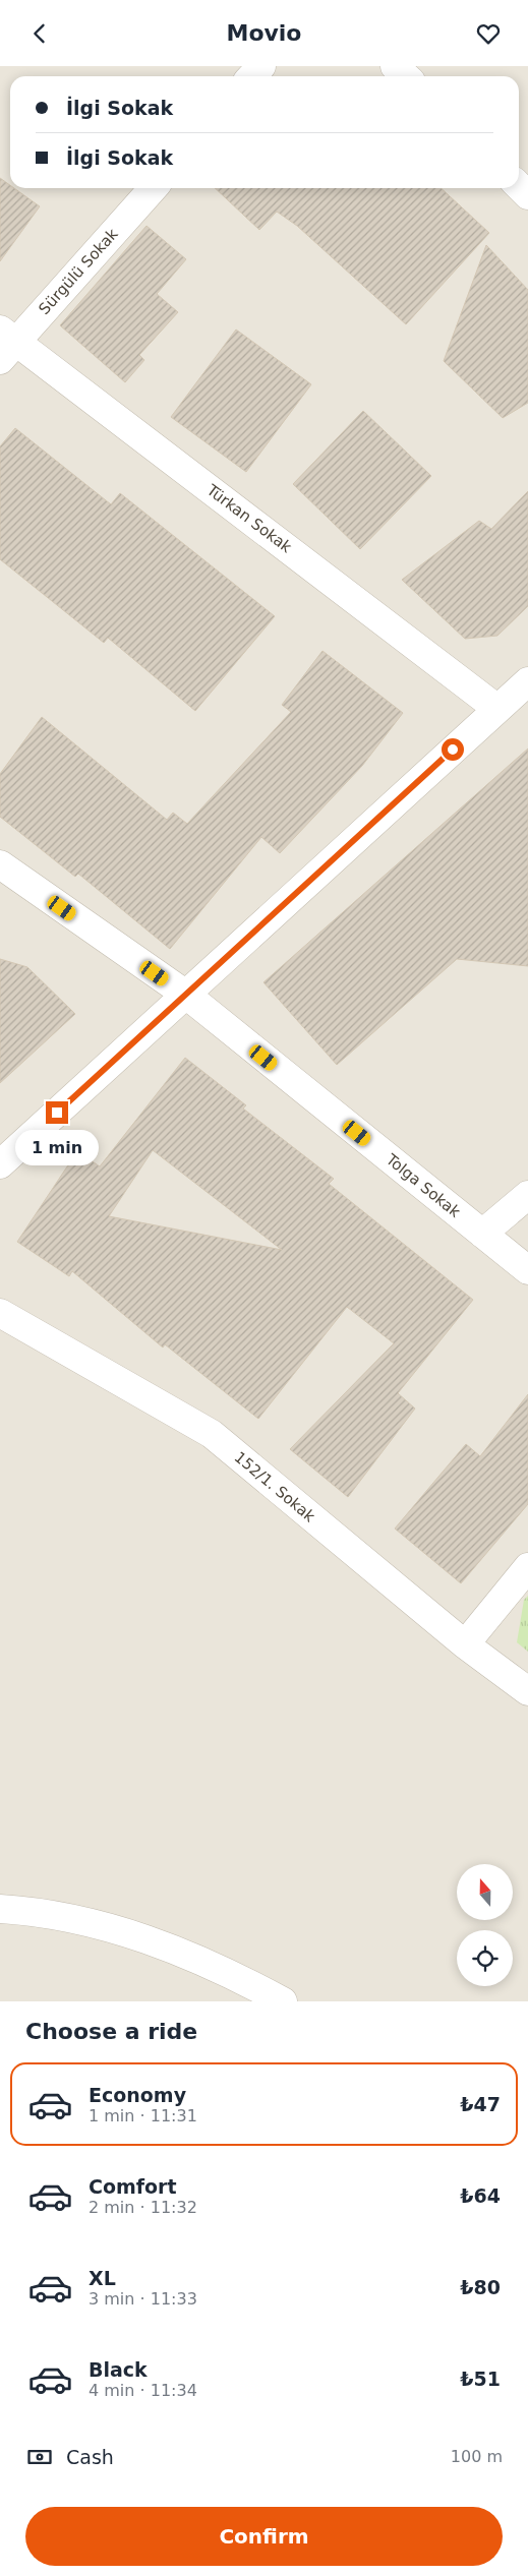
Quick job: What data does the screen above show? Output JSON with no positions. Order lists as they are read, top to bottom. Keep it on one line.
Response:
{"streets":{"street":["Sürgülü Sokak","Türkan Sokak","Tolga Sokak","152/1. Sokak"]},"crossings":[["Sürgülü Sokak","Türkan Sokak"]],"north":"top","page":{"header":"Movio","banner":["İlgi Sokak","İlgi Sokak"],"bubble":"1 min","heading":"Choose a ride","list":[{"name":"Economy","note":"1 min · 11:31","value":"₺47"},{"name":"Comfort","note":"2 min · 11:32","value":"₺64"},{"name":"XL","note":"3 min · 11:33","value":"₺80"},{"name":"Black","note":"4 min · 11:34","value":"₺51"}],"pay":["Cash","100 m"],"buttons":"Confirm"}}
